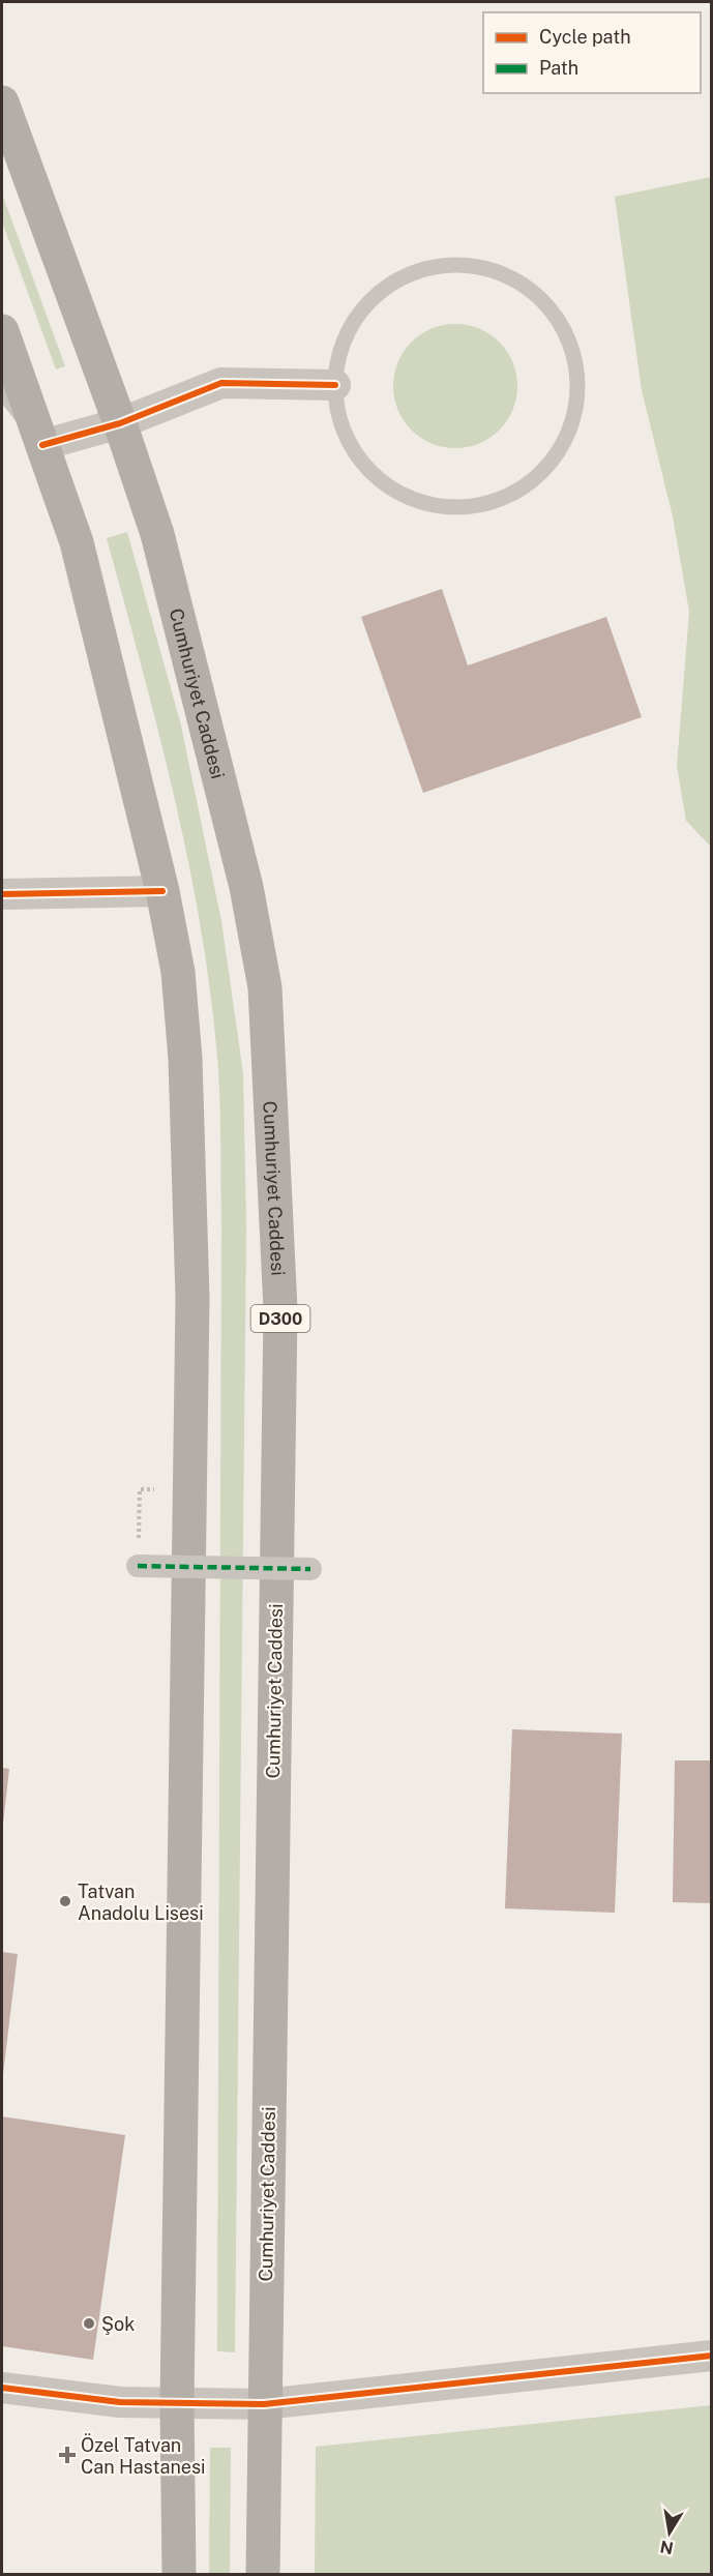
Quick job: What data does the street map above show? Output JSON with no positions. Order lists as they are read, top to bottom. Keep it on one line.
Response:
{"streets":{"highway":["Cumhuriyet Caddesi","D300"]},"places":{"other":["Tatvan Anadolu Lisesi","Şok"],"health":["Özel Tatvan Can Hastanesi"]},"legend":["Cycle path","Path"],"north":"bottom"}
